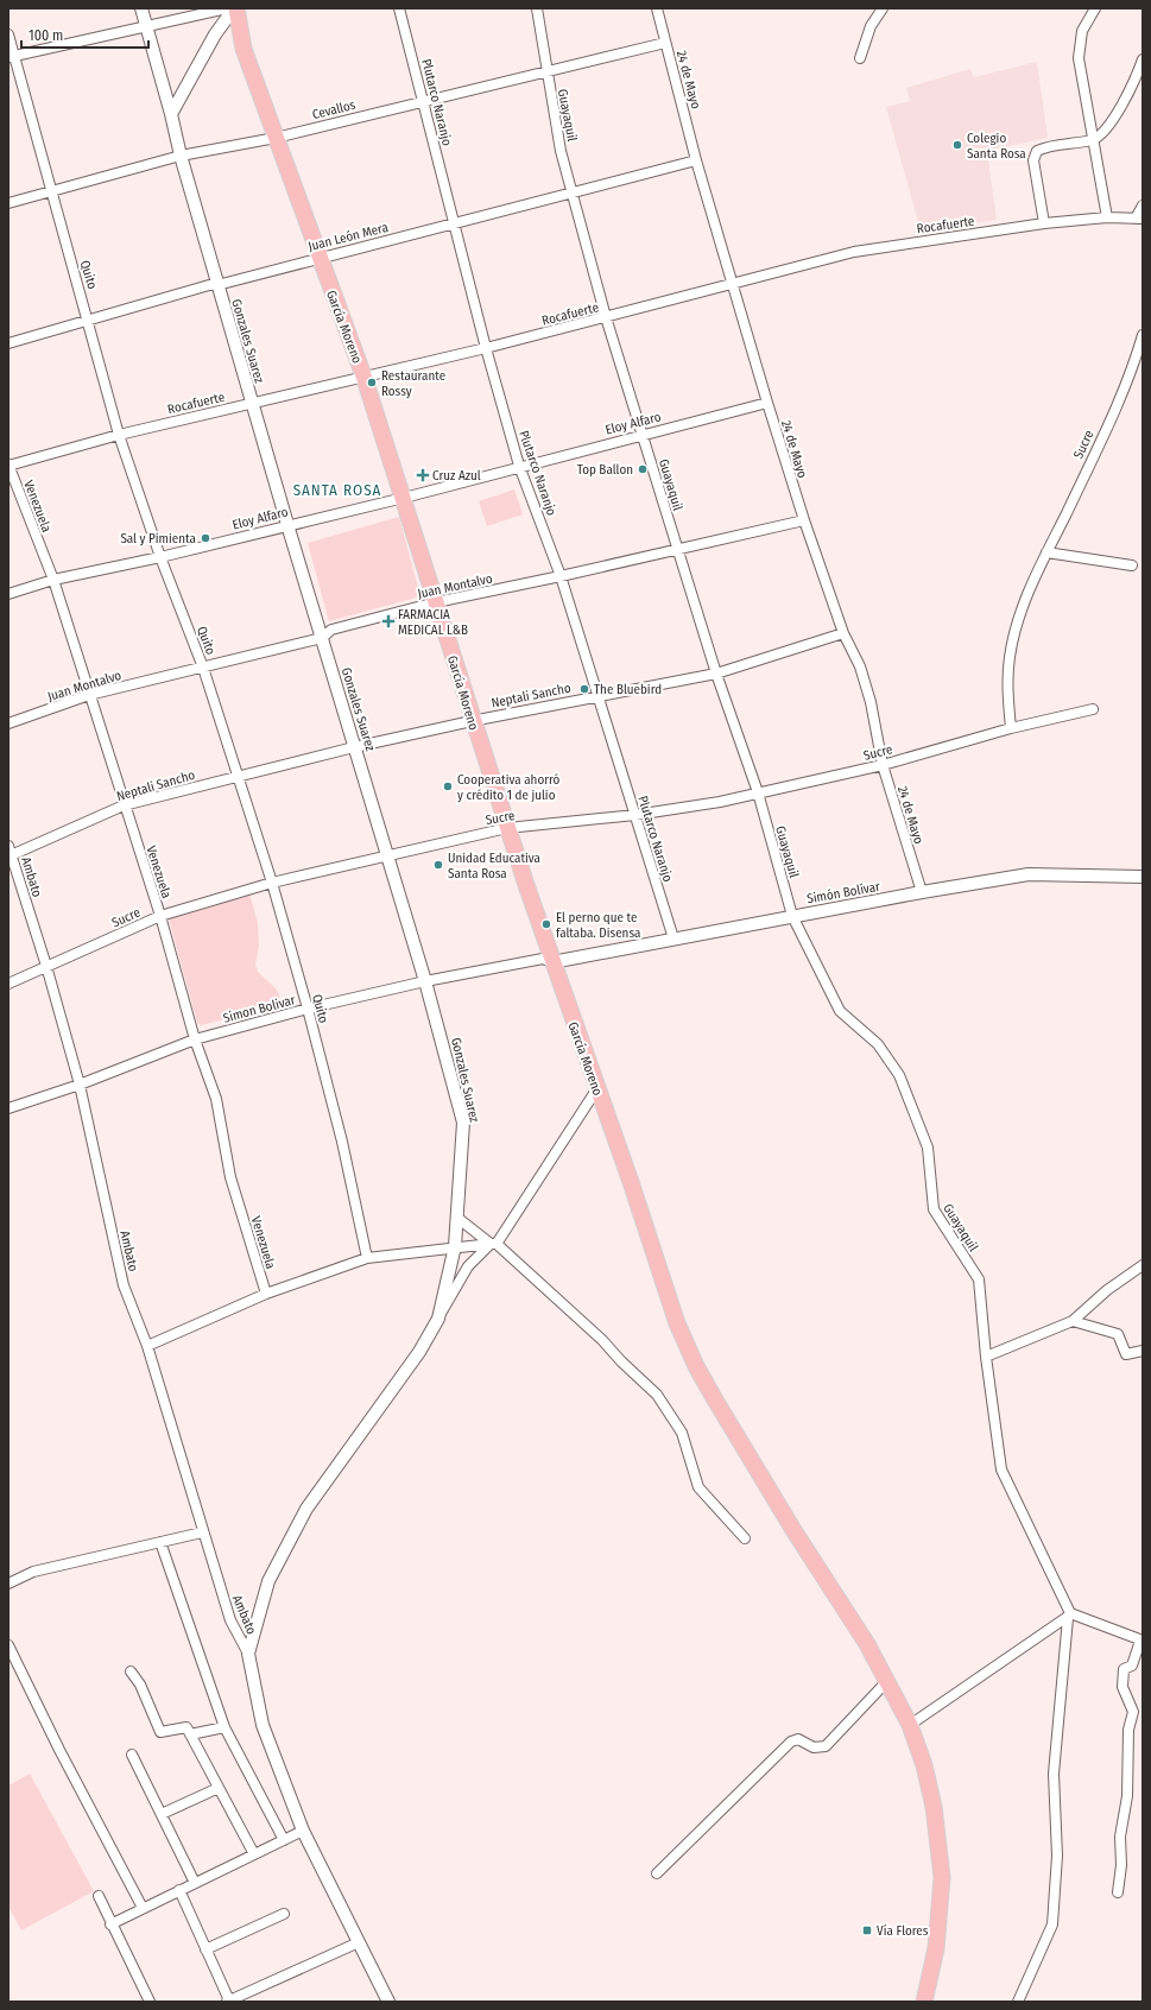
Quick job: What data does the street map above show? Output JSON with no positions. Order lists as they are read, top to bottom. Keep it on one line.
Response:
{"streets":{"highway":["García Moreno"],"street":["24 de Mayo","Plutarco Naranjo","Cevallos","Guayaquil","Rocafuerte","Juan León Mera","Quito","Gonzales Suarez","Eloy Alfaro","Sucre","Venezuela","Juan Montalvo","Neptali Sancho","Ambato","Simón Bolívar","Simon Bolivar"]},"crossings":[["24 de Mayo","Cevallos"],["24 de Mayo","Rocafuerte"],["24 de Mayo","Juan León Mera"],["24 de Mayo","Eloy Alfaro"],["24 de Mayo","Sucre"],["24 de Mayo","Juan Montalvo"],["24 de Mayo","Neptali Sancho"],["24 de Mayo","Simón Bolívar"],["Plutarco Naranjo","Cevallos"],["Plutarco Naranjo","Rocafuerte"],["Plutarco Naranjo","Juan León Mera"],["Plutarco Naranjo","Eloy Alfaro"],["Plutarco Naranjo","Sucre"],["Plutarco Naranjo","Juan Montalvo"],["Plutarco Naranjo","Neptali Sancho"],["Plutarco Naranjo","Simón Bolívar"],["Cevallos","Guayaquil"],["Cevallos","Quito"],["Cevallos","García Moreno"],["Cevallos","Gonzales Suarez"],["Guayaquil","Rocafuerte"],["Guayaquil","Juan León Mera"],["Guayaquil","Eloy Alfaro"],["Guayaquil","Sucre"],["Guayaquil","Juan Montalvo"],["Guayaquil","Neptali Sancho"],["Guayaquil","Simón Bolívar"],["Rocafuerte","Quito"],["Rocafuerte","García Moreno"],["Rocafuerte","Gonzales Suarez"],["Rocafuerte","Venezuela"],["Juan León Mera","Quito"],["Juan León Mera","García Moreno"],["Juan León Mera","Gonzales Suarez"],["Quito","Eloy Alfaro"],["Quito","Sucre"],["Quito","Juan Montalvo"],["Quito","Neptali Sancho"],["Quito","Simon Bolivar"],["García Moreno","Eloy Alfaro"],["García Moreno","Sucre"],["García Moreno","Juan Montalvo"],["García Moreno","Neptali Sancho"],["García Moreno","Simón Bolívar"],["García Moreno","Simon Bolivar"],["Gonzales Suarez","Eloy Alfaro"],["Gonzales Suarez","Sucre"],["Gonzales Suarez","Juan Montalvo"],["Gonzales Suarez","Neptali Sancho"],["Gonzales Suarez","Ambato"],["Gonzales Suarez","Simon Bolivar"],["Eloy Alfaro","Venezuela"],["Sucre","Venezuela"],["Sucre","Ambato"],["Venezuela","Juan Montalvo"],["Venezuela","Neptali Sancho"],["Venezuela","Simon Bolivar"],["Neptali Sancho","Ambato"],["Ambato","Simon Bolivar"],["Simón Bolívar","Simon Bolivar"]],"districts":["SANTA ROSA"],"places":{"other":["Colegio Santa Rosa","Restaurante Rossy","Top Ballon","Sal y Pimienta","The Bluebird","Cooperativa ahorró y crédito 1 de julio","Unidad Educativa Santa Rosa","El perno que te faltaba. Disensa"],"health":["Cruz Azul","FARMACIA MEDICAL L&B"],"transit":["Vía Flores"]},"scale_bar":"100 m"}
